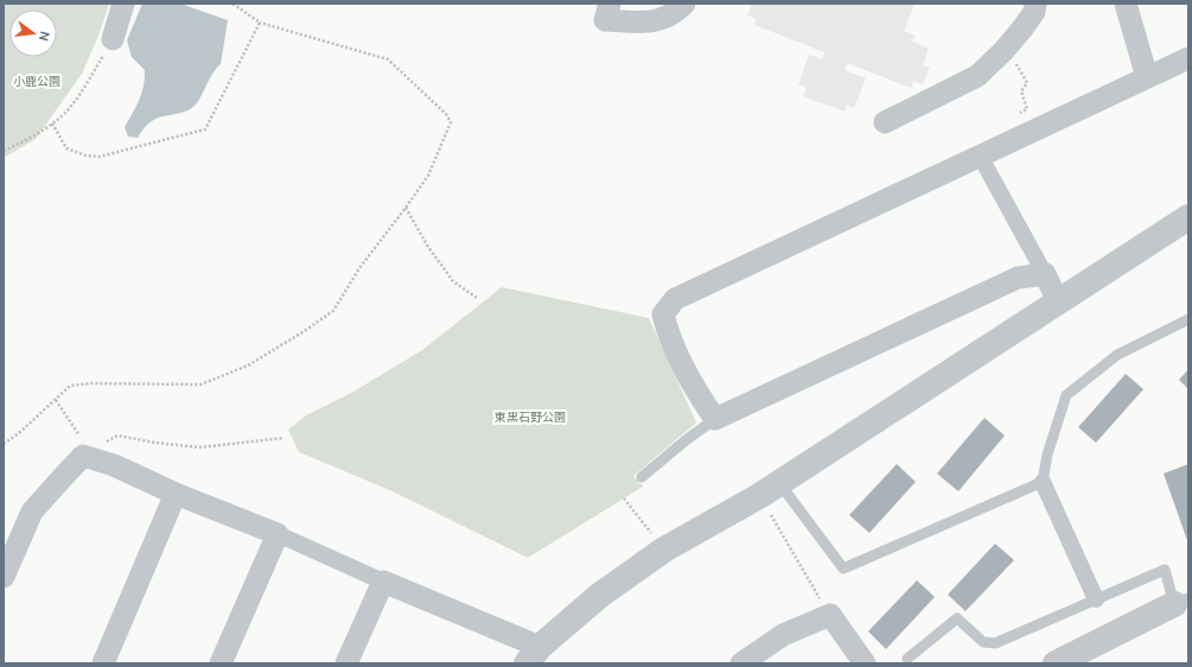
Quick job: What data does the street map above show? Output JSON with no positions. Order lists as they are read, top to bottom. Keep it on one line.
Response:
{"parks":["小鹿公園","東黒石野公園"],"north":"right"}
